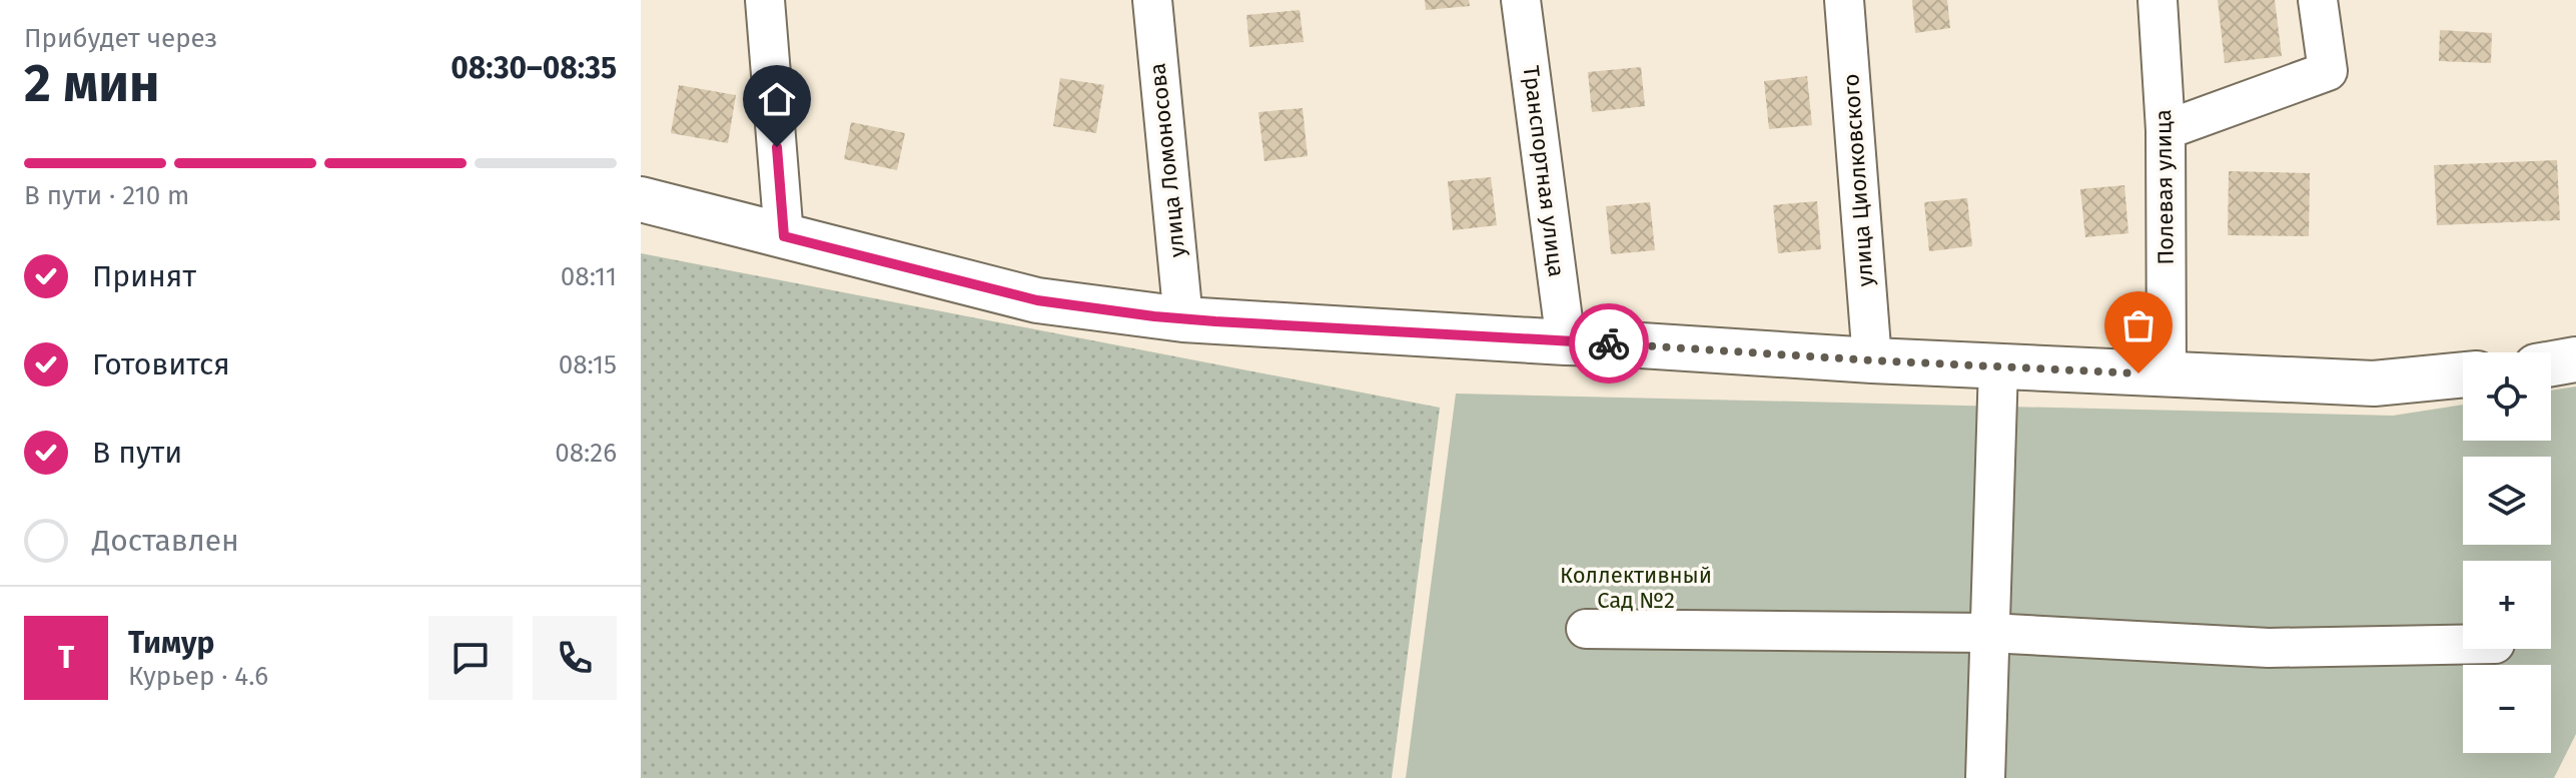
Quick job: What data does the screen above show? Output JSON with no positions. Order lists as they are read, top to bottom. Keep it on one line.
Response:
{"streets":{"street":["улица Ломоносова","Транспортная улица","улица Циолковского","Полевая улица"]},"parks":["Коллективный Сад №2"],"page":{"heading":["2 мин","Прибудет через","08:30–08:35"],"panel":["Тимур","Курьер · 4.6"],"bar":"В пути · 210 m","list":[["Принят","08:11"],["Готовится","08:15"],["В пути","08:26"],"Доставлен"],"map_buttons":["+","−"],"round":"Т"}}
